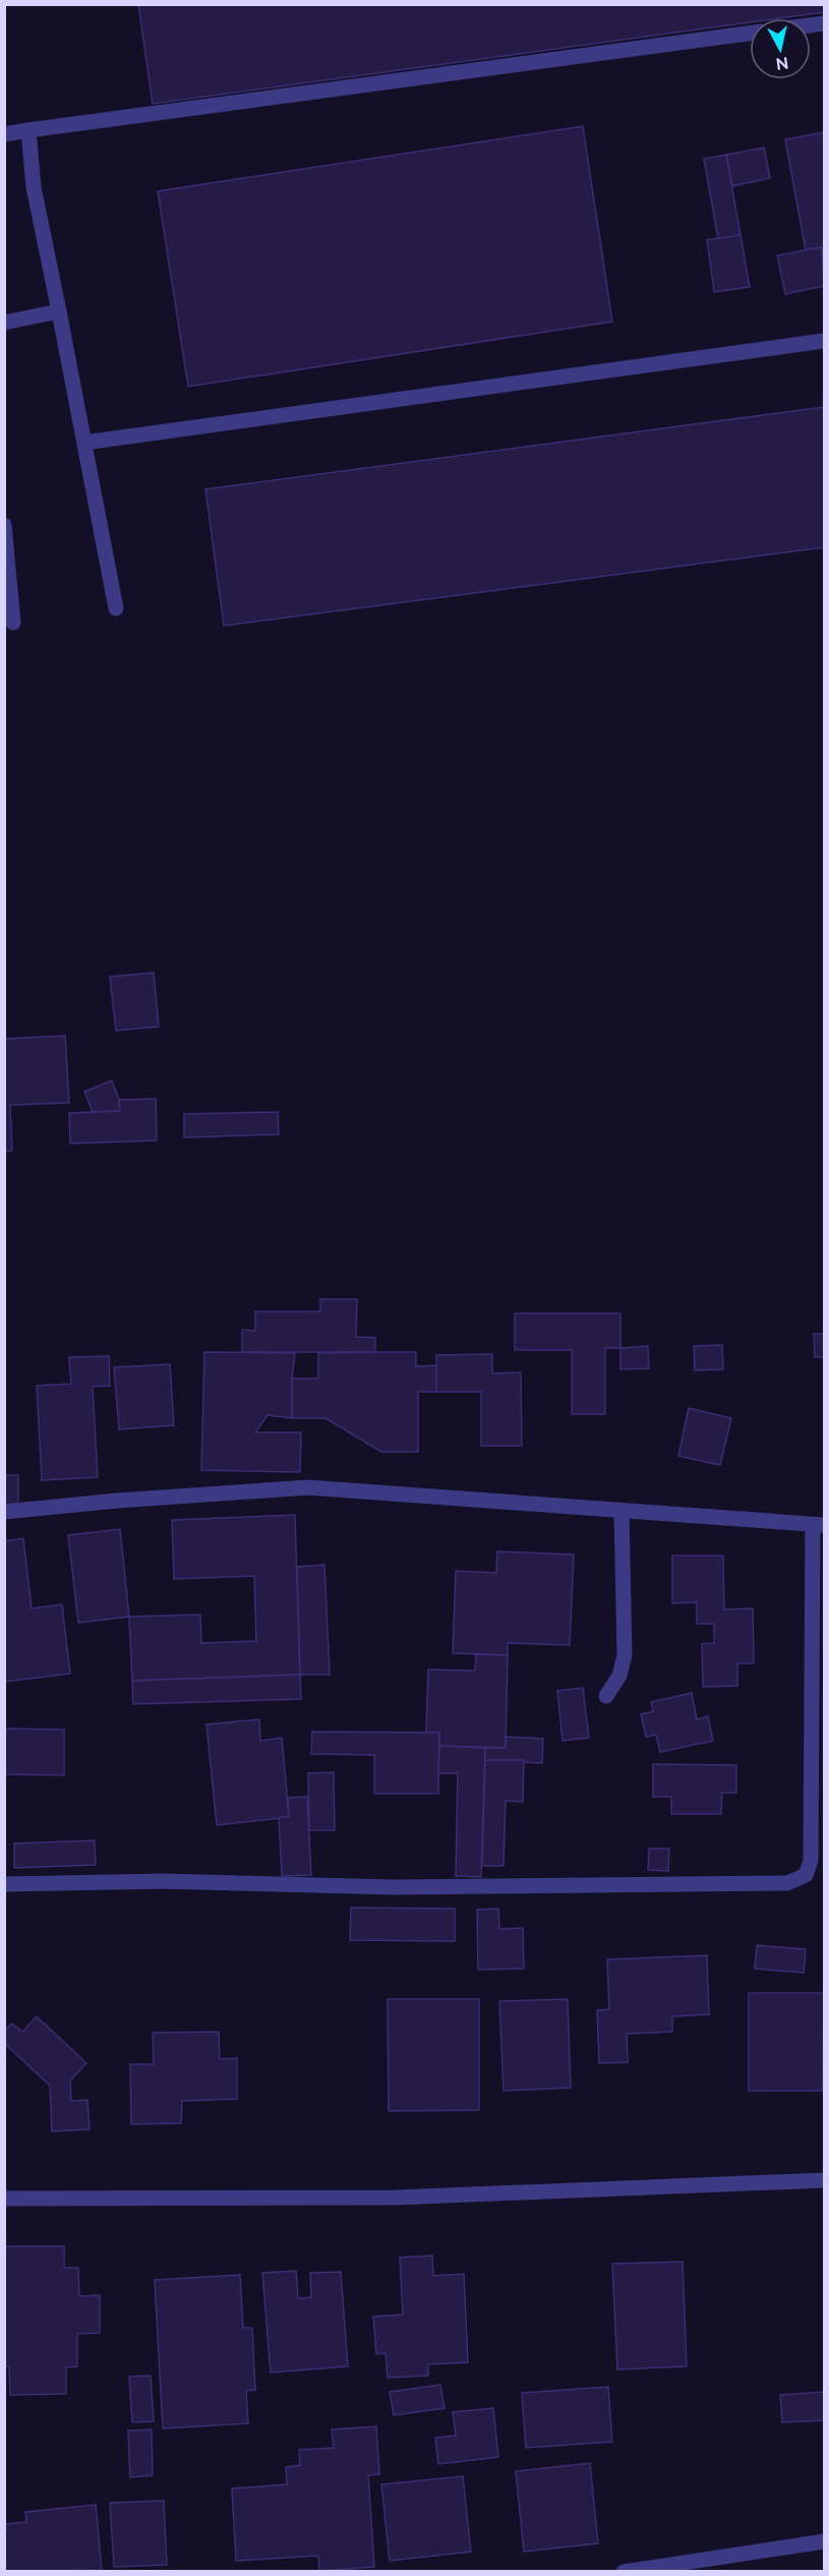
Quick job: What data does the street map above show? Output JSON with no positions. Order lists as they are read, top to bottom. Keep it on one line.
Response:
{"north":"bottom"}
